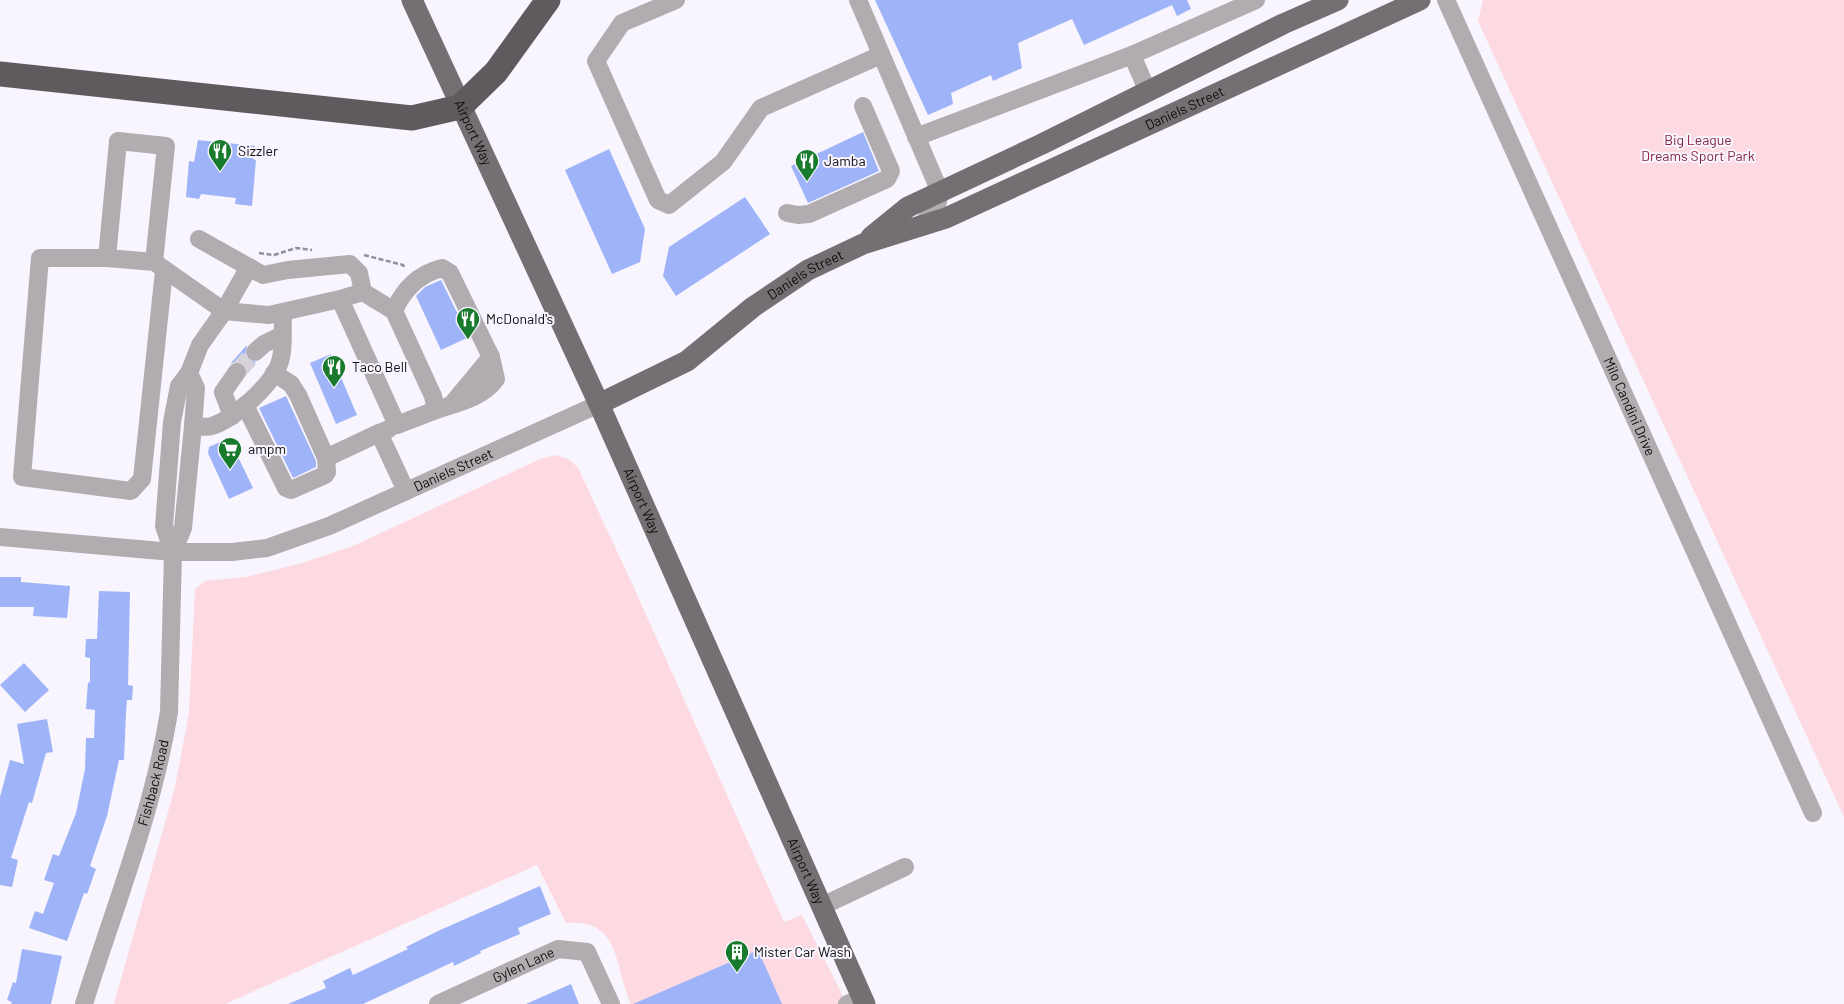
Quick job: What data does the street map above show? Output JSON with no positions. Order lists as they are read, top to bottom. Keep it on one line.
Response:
{"streets":{"main road":["Daniels Street","Airport Way"],"street":["Milo Candini Drive","Fishback Road","Gylen Lane"]},"crossings":[["Daniels Street","Airport Way"],["Daniels Street","Fishback Road"]],"parks":["Big League Dreams Sport Park"],"places":{"restaurant":["Sizzler","Jamba","McDonald's","Taco Bell"],"supermarket":["ampm"],"building":["Mister Car Wash"]}}
